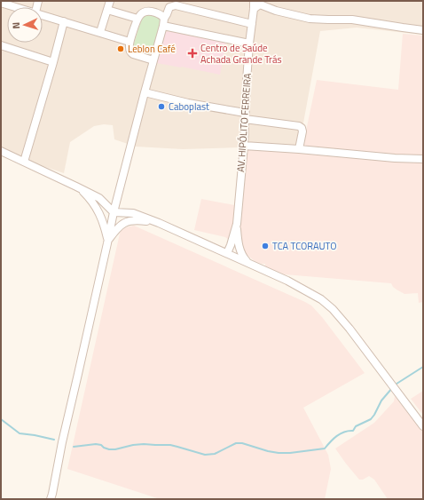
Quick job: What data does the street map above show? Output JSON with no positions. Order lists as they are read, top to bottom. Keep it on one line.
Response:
{"streets":{"street":["AV. HIPÓLITO FERREIRA"]},"places":{"other":["Leblon Café","Caboplast","TCA TCORAUTO"],"health":["Centro de Saúde Achada Grande Trás"]},"north":"left"}
